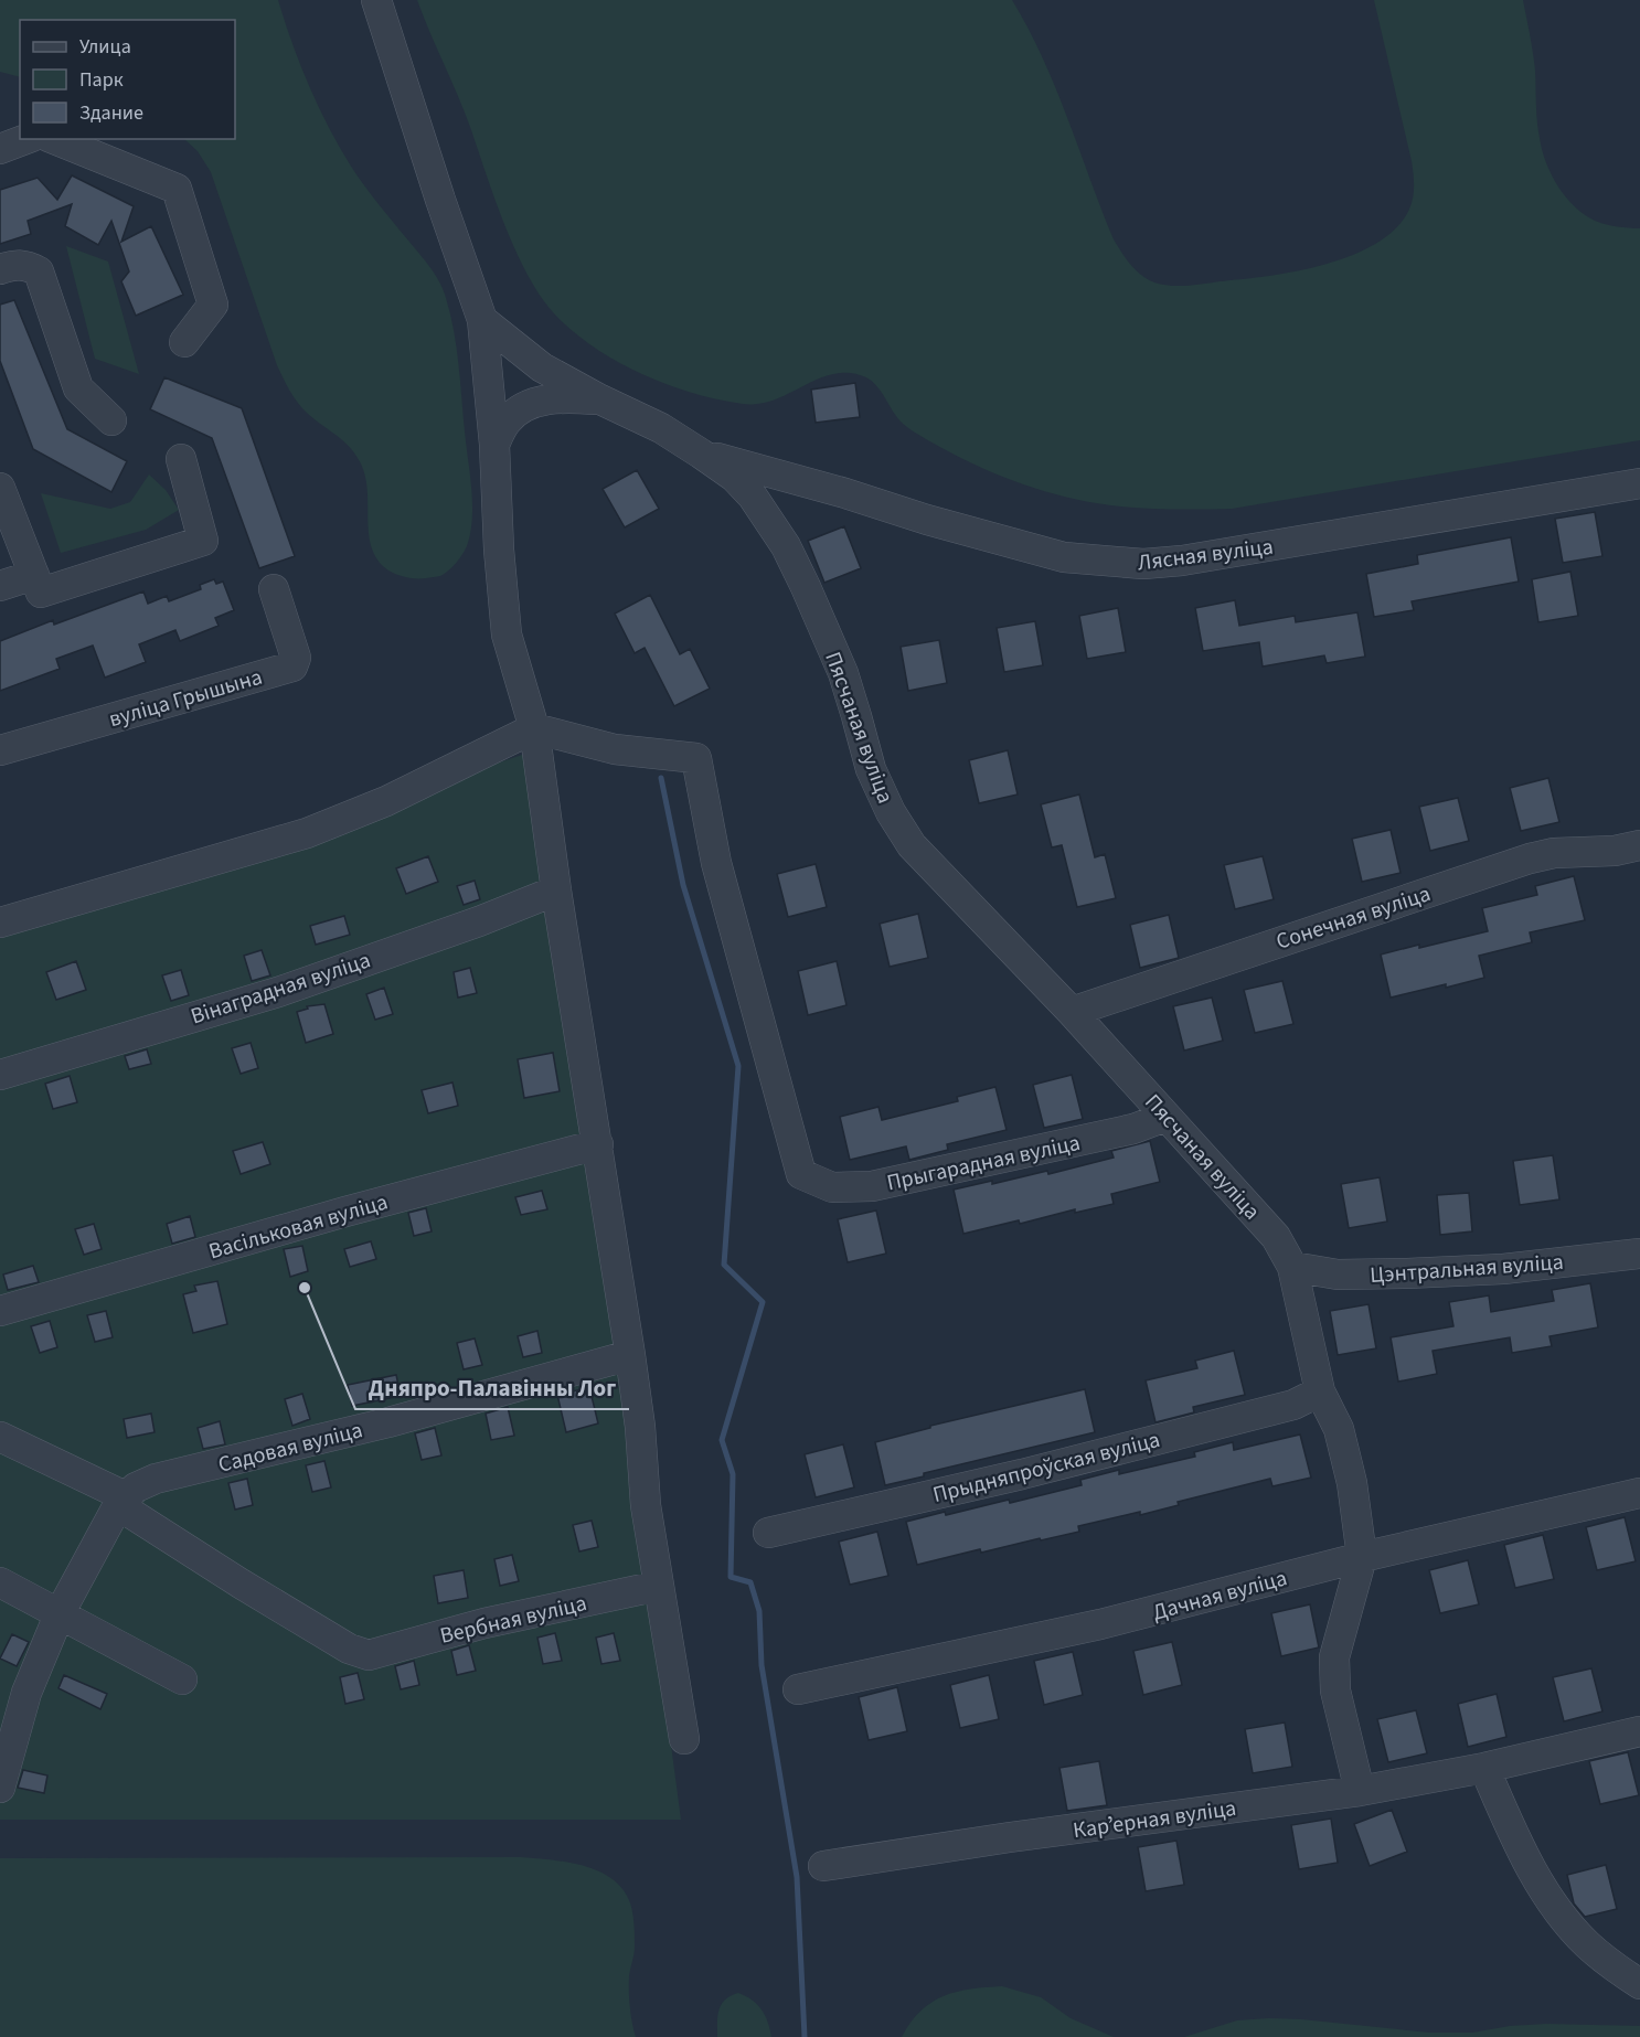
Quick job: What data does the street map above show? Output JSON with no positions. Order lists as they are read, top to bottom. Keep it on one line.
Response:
{"streets":{"street":["Лясная вуліца","вуліца Грышына","Пясчаная вуліца","Сонечная вуліца","Вінаградная вуліца","Прыгарадная вуліца","Васільковая вуліца","Цэнтральная вуліца","Садовая вуліца","Прыдняпроўская вуліца","Дачная вуліца","Вербная вуліца","Карʼерная вуліца"]},"crossings":[["Лясная вуліца","Пясчаная вуліца"],["Пясчаная вуліца","Сонечная вуліца"],["Пясчаная вуліца","Прыгарадная вуліца"],["Пясчаная вуліца","Цэнтральная вуліца"],["Пясчаная вуліца","Прыдняпроўская вуліца"],["Пясчаная вуліца","Дачная вуліца"],["Садовая вуліца","Вербная вуліца"]],"places":["Дняпро-Палавінны Лог"],"legend":["Улица","Парк","Здание"]}
